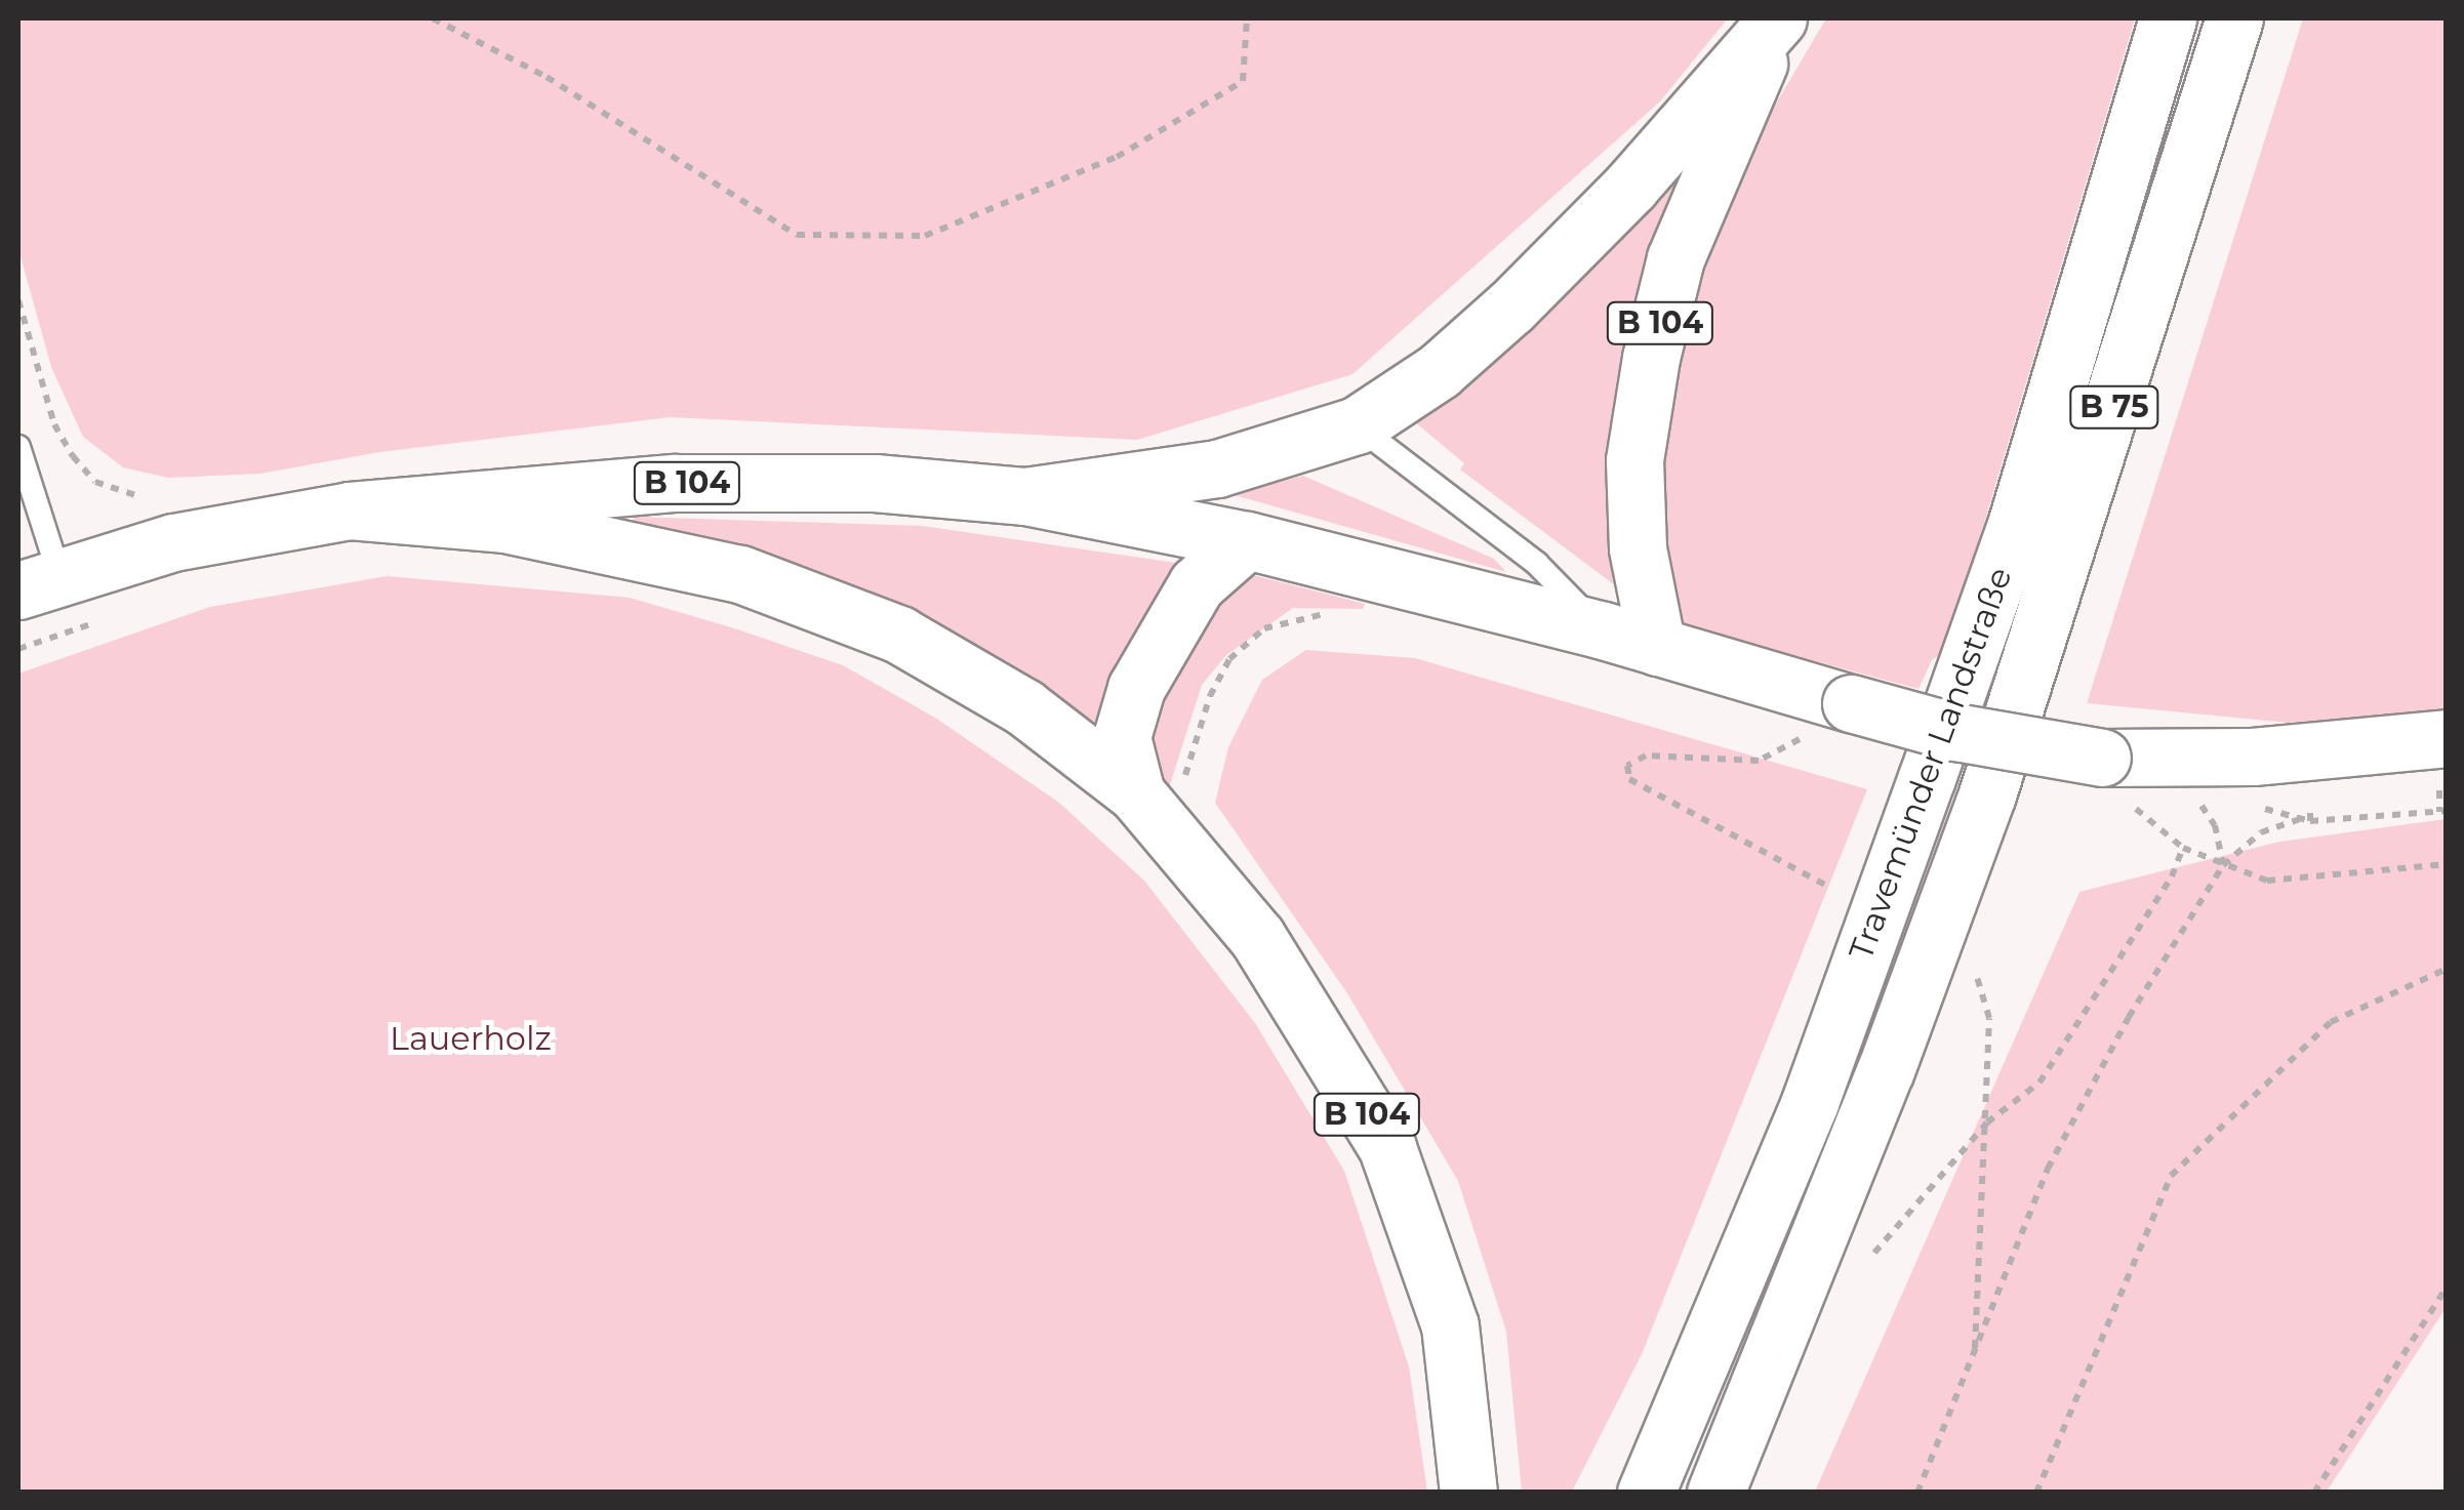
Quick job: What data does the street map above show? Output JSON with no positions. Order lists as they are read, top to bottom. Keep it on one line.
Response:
{"streets":{"main road":["B 104","B 75","Travemünder Landstraße"]},"parks":["Lauerholz"]}
